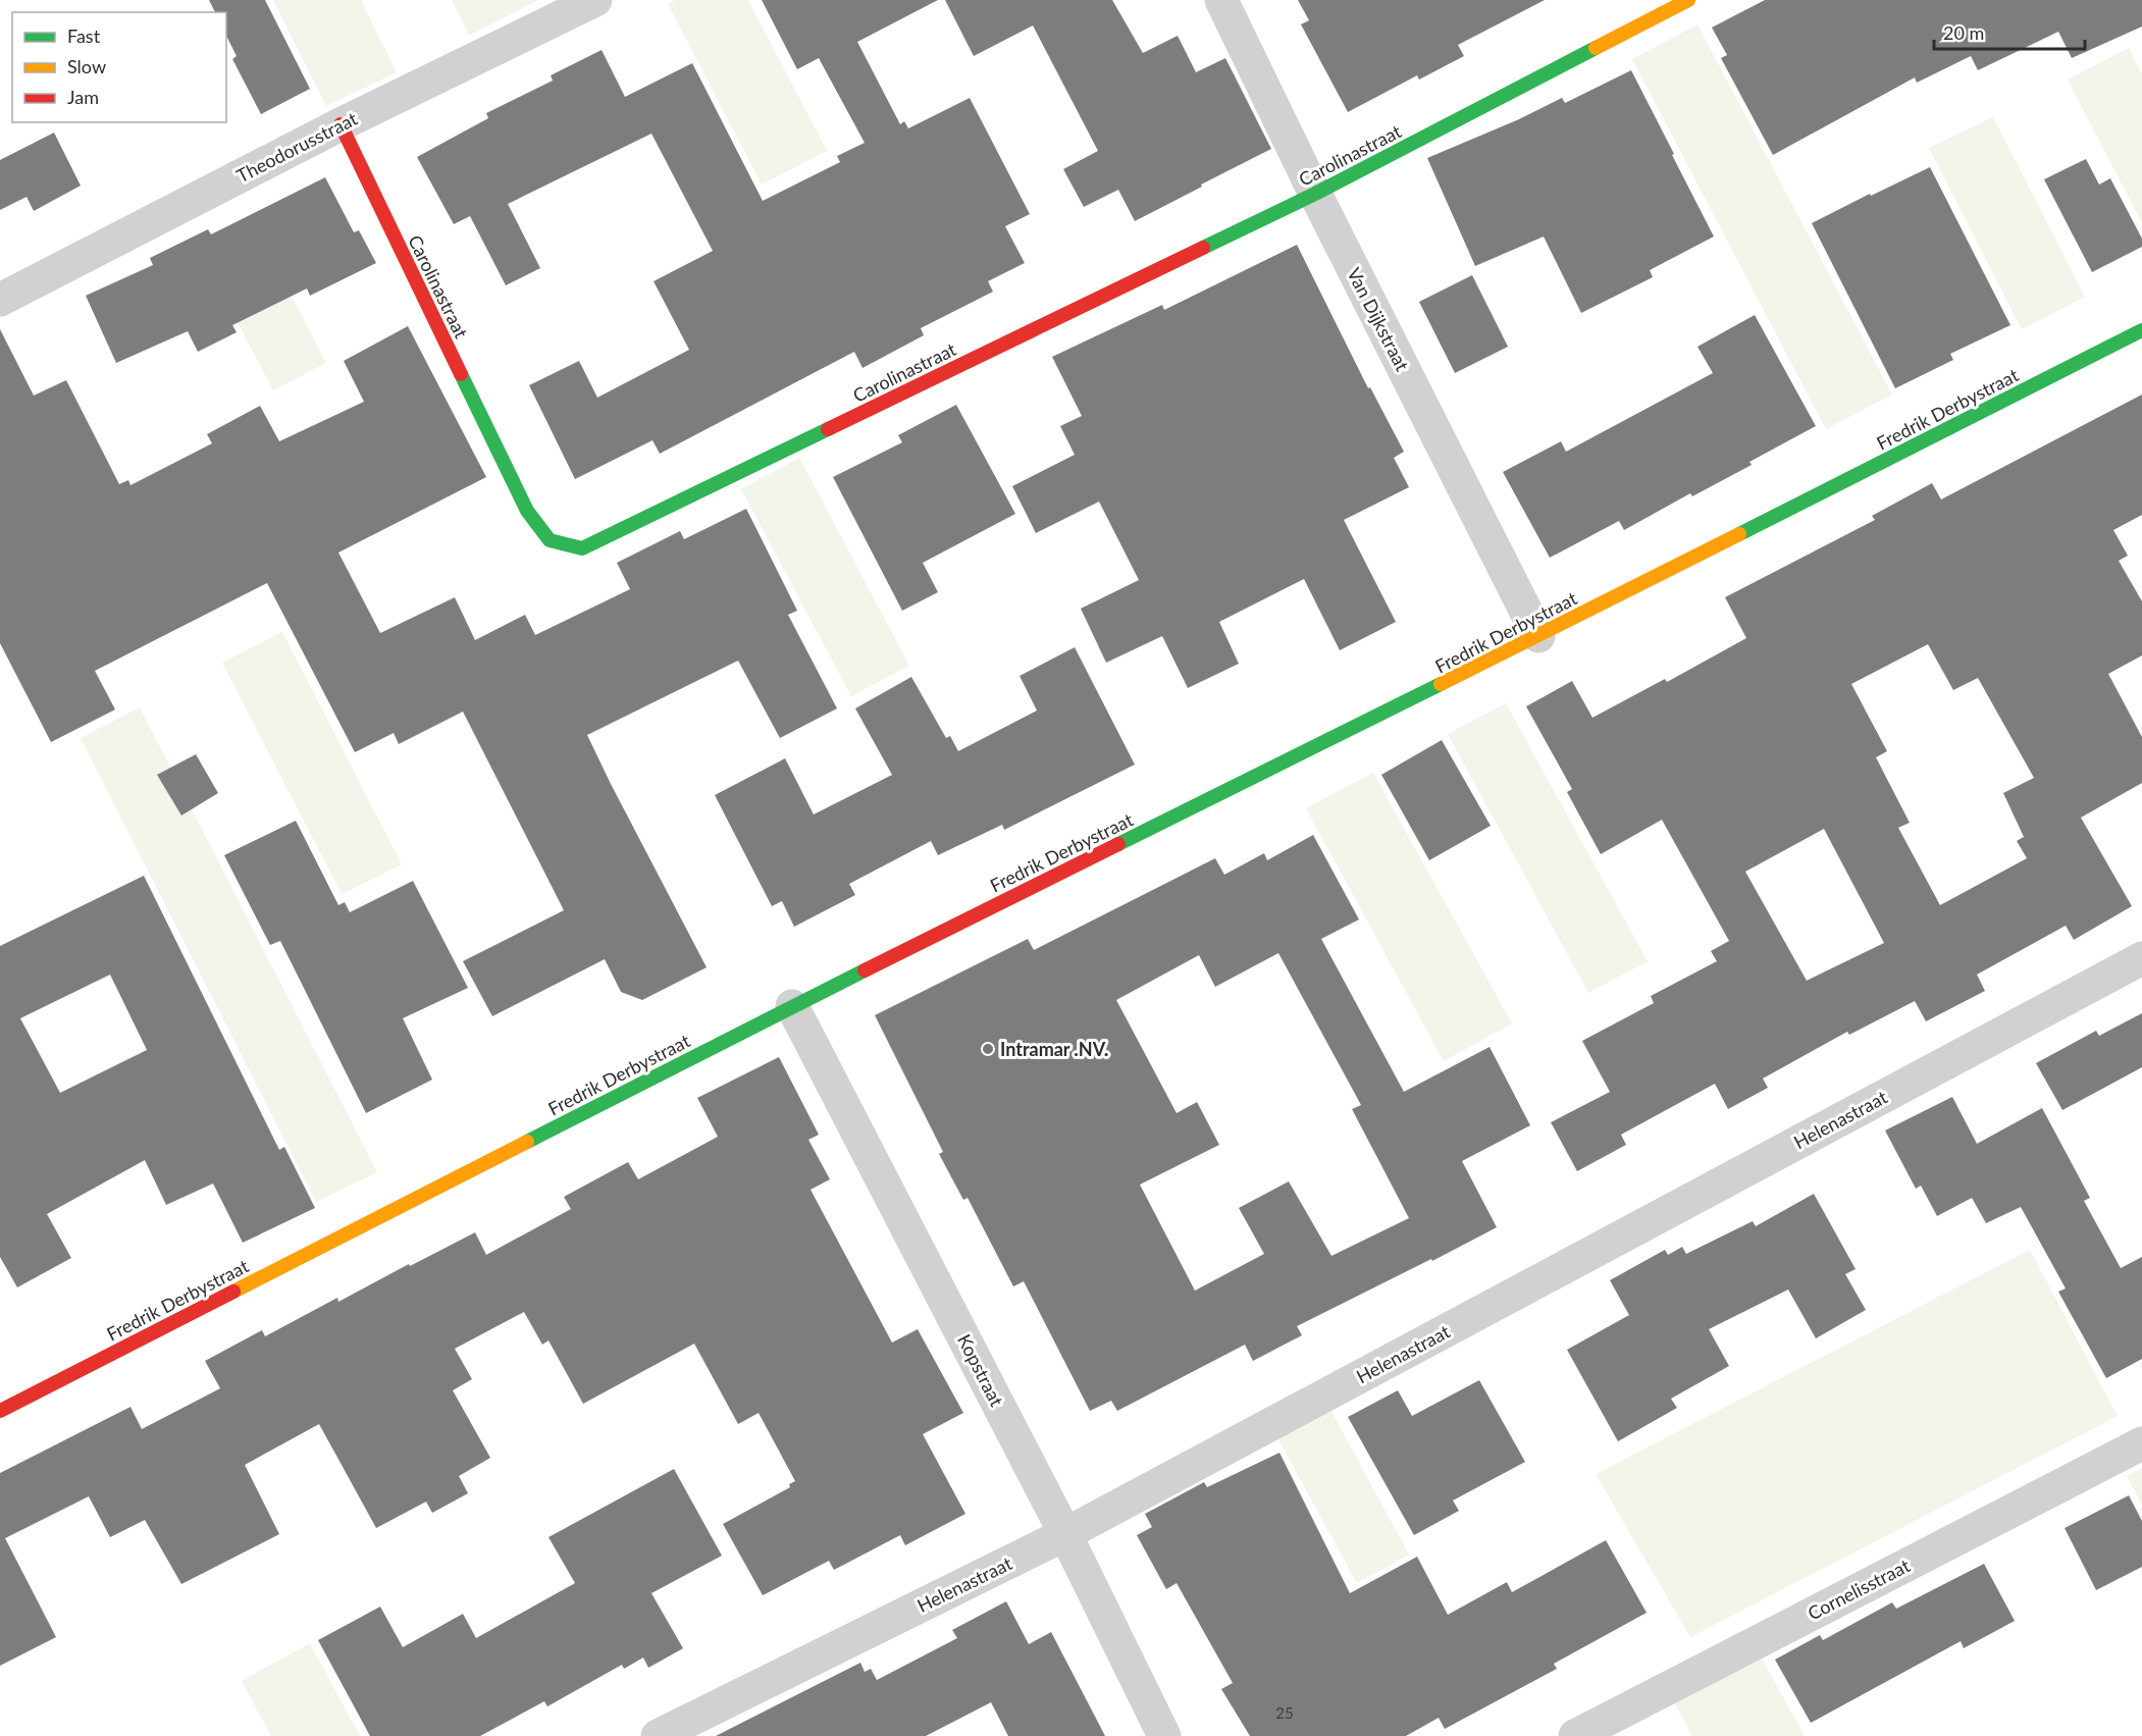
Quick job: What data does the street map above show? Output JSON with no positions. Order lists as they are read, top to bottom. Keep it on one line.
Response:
{"streets":{"main road":["Carolinastraat","Fredrik Derbystraat"],"street":["Theodorusstraat","Van Dijkstraat","Helenastraat","Kopstraat","Cornelisstraat"]},"crossings":[["Theodorusstraat","Carolinastraat"],["Carolinastraat","Van Dijkstraat"],["Van Dijkstraat","Fredrik Derbystraat"],["Fredrik Derbystraat","Kopstraat"],["Helenastraat","Kopstraat"]],"places":["Intramar .NV."],"house_numbers":["25"],"legend":["Fast","Slow","Jam"],"scale_bar":"20 m"}
